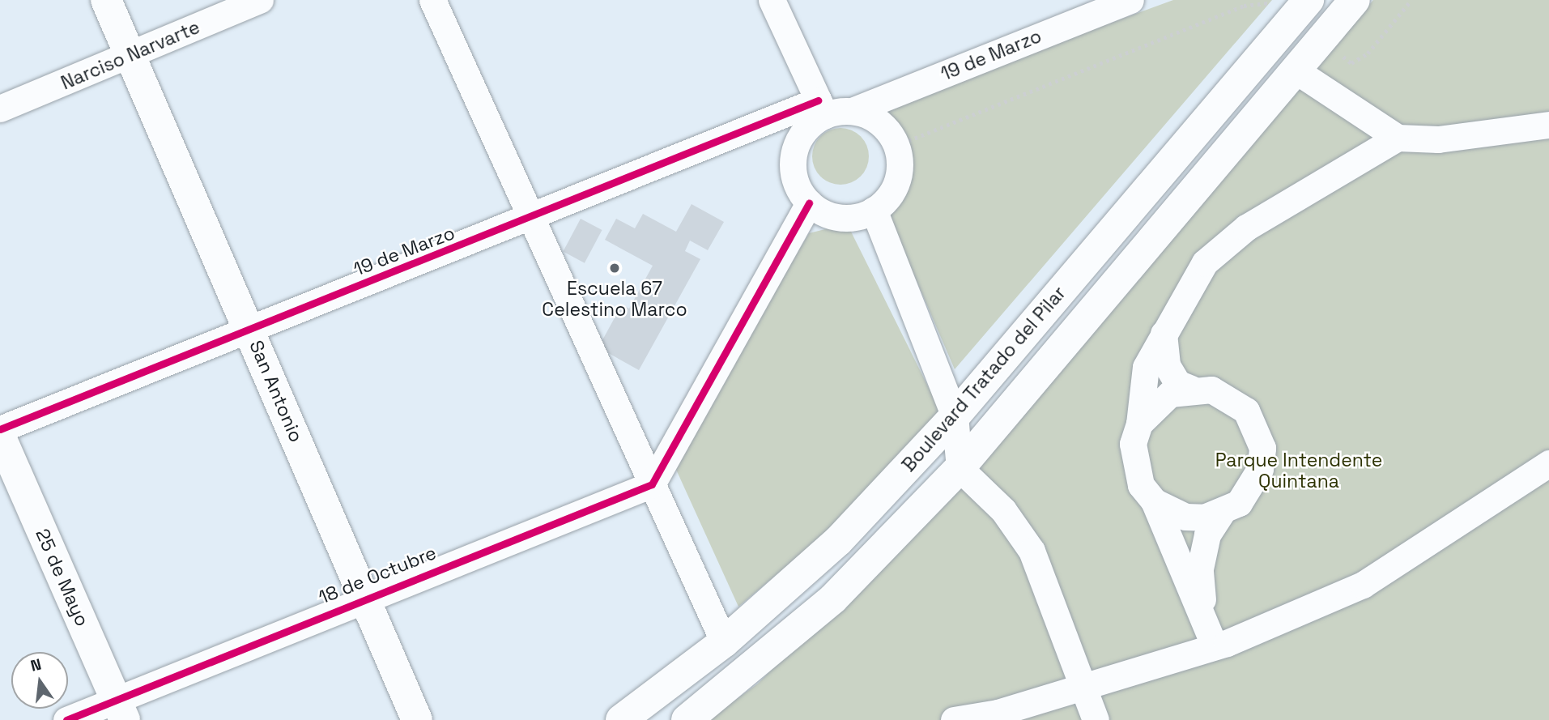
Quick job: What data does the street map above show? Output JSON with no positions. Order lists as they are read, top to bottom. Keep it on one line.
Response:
{"streets":{"main road":["Boulevard Tratado del Pilar","San Antonio","25 de Mayo"],"street":["Narciso Narvarte","19 de Marzo","18 de Octubre"]},"crossings":[["Narciso Narvarte","San Antonio"],["19 de Marzo","San Antonio"],["San Antonio","18 de Octubre"],["18 de Octubre","25 de Mayo"]],"parks":["Parque Intendente Quintana"],"places":["Escuela 67 Celestino Marco"],"north":"top"}
